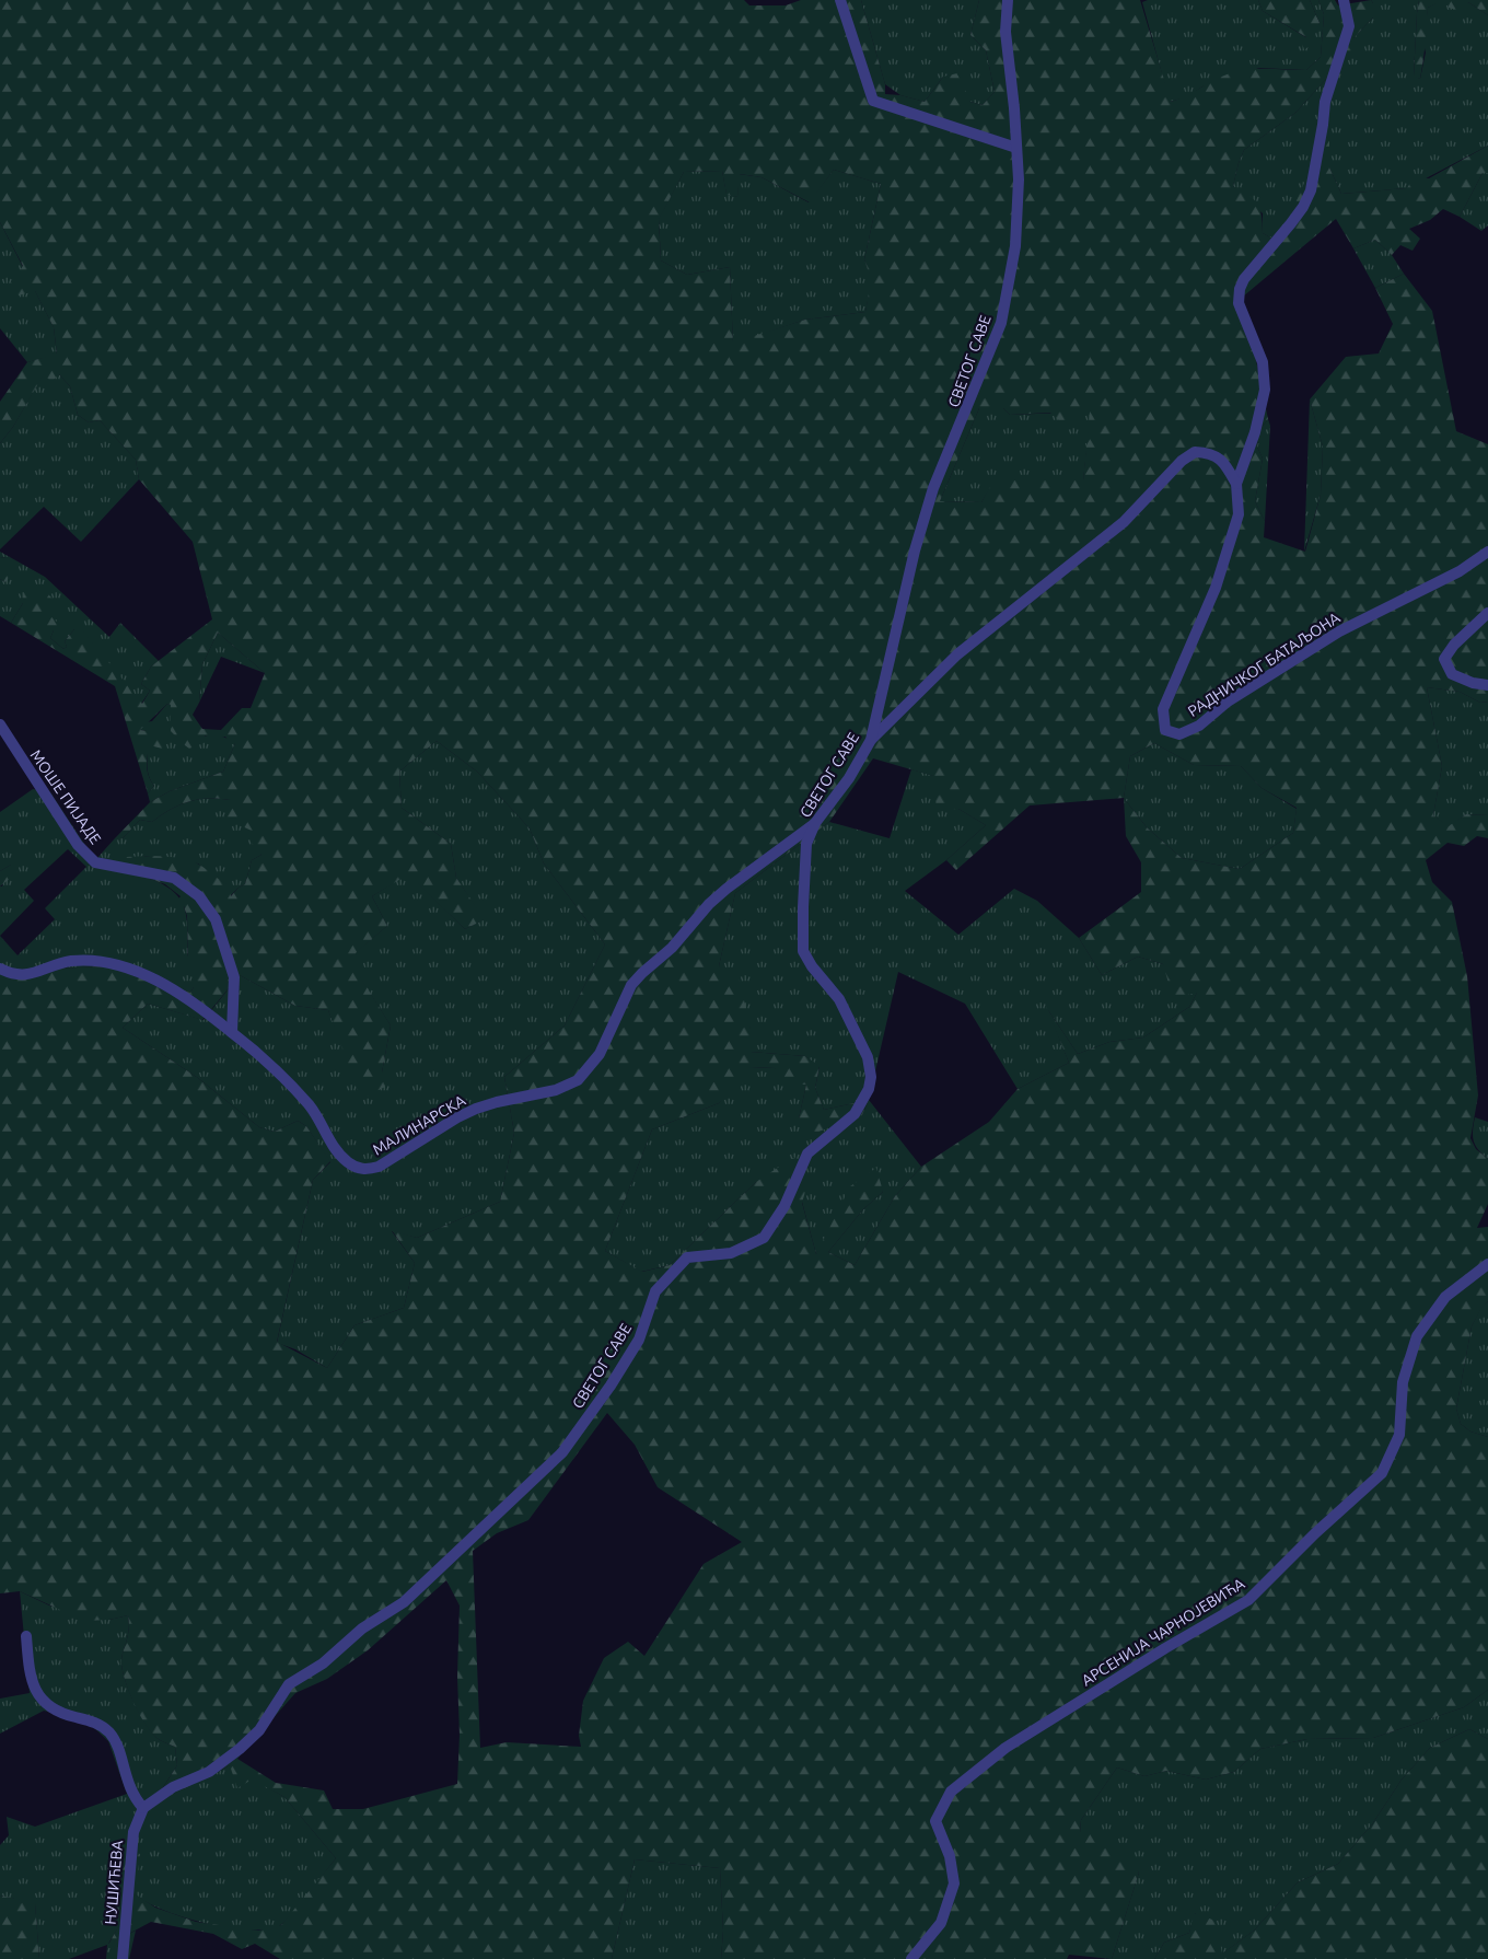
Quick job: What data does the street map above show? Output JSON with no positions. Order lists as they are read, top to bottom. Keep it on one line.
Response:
{"streets":{"street":["СВЕТОГ САВЕ","РАДНИЧКОГ БАТАЉОНА","МОШЕ ПИЈАДЕ","МАЛИНАРСКА","АРСЕНИЈА ЧАРНОЈЕВИЋА","НУШИЋЕВА"]},"crossings":[["СВЕТОГ САВЕ","МАЛИНАРСКА"],["СВЕТОГ САВЕ","НУШИЋЕВА"],["МОШЕ ПИЈАДЕ","МАЛИНАРСКА"]]}
